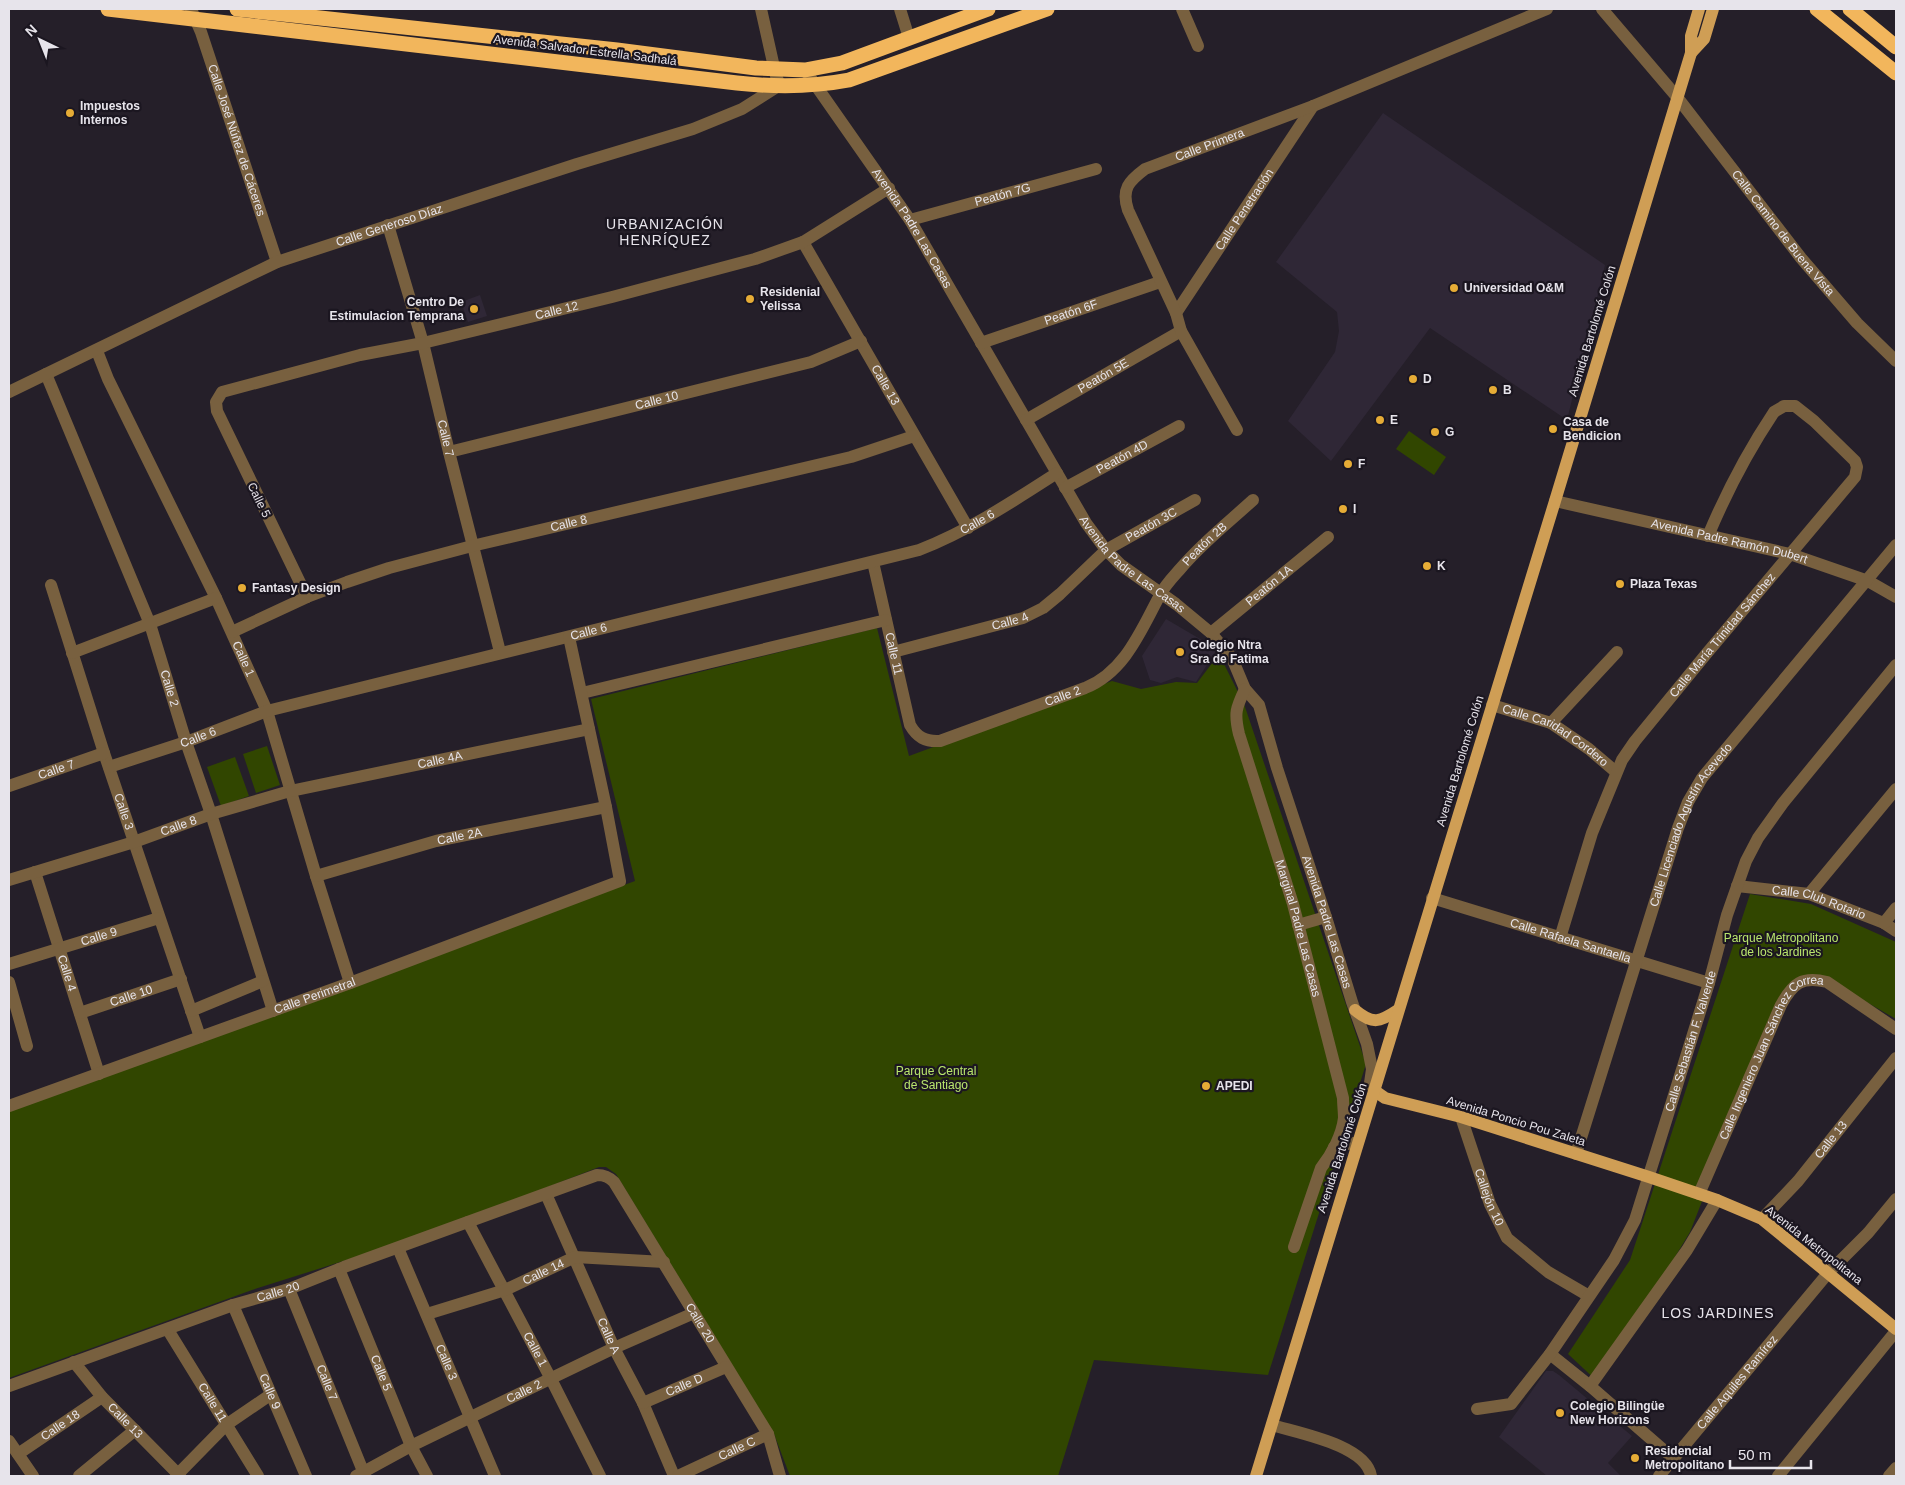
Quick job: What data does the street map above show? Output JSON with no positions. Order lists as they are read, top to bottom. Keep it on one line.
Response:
{"streets":{"highway":["Avenida Salvador Estrella Sadhalá"],"main road":["Avenida Bartolomé Colón","Avenida Poncio Pou Zaleta","Avenida Metropolitana"],"street":["Calle José Núñez de Cáceres","Calle Primera","Peatón 7G","Calle Penetración","Calle Generoso Díaz","Avenida Padre Las Casas","Calle Camino de Buena Vista","Calle 12","Peatón 6F","Peatón 5E","Calle 13","Calle 10","Calle 7","Peatón 4D","Calle 5","Calle 6","Calle 8","Peatón 3C","Avenida Padre Ramón Dubert","Peatón 2B","Peatón 1A","Calle 4","Calle María Trinidad Sánchez","Calle 11","Calle 1","Calle 2","Calle Caridad Cordero","Calle 4A","Calle 3","Calle Licenciado Agustín Acevedo","Calle 2A","Calle Club Rotario","Marginal Padre Las Casas","Calle 9","Calle Rafaela Santaella","Calle Perimetral","Calle Sebastián F. Valverde","Calle Ingeniero Juan Sánchez Correa","Callejón 10","Calle 14","Calle 20","Calle A","Calle Aquiles Ramírez","Calle D","Calle 18","Calle C"]},"crossings":[["Avenida Salvador Estrella Sadhalá","Calle José Núñez de Cáceres"],["Avenida Salvador Estrella Sadhalá","Calle Generoso Díaz"],["Avenida Salvador Estrella Sadhalá","Avenida Padre Las Casas"],["Calle José Núñez de Cáceres","Calle Generoso Díaz"],["Calle Primera","Calle Penetración"],["Calle Primera","Peatón 6F"],["Calle Primera","Peatón 5E"],["Peatón 7G","Avenida Padre Las Casas"],["Calle Generoso Díaz","Calle 7"],["Calle Generoso Díaz","Calle 1"],["Calle Generoso Díaz","Calle 2"],["Avenida Padre Las Casas","Calle 12"],["Avenida Padre Las Casas","Peatón 6F"],["Avenida Padre Las Casas","Avenida Bartolomé Colón"],["Avenida Padre Las Casas","Peatón 5E"],["Avenida Padre Las Casas","Peatón 4D"],["Avenida Padre Las Casas","Calle 6"],["Avenida Padre Las Casas","Peatón 3C"],["Avenida Padre Las Casas","Peatón 2B"],["Avenida Padre Las Casas","Peatón 1A"],["Avenida Padre Las Casas","Calle 4"],["Avenida Padre Las Casas","Calle 2"],["Avenida Padre Las Casas","Marginal Padre Las Casas"],["Avenida Padre Las Casas","Avenida Poncio Pou Zaleta"],["Calle Camino de Buena Vista","Avenida Bartolomé Colón"],["Calle 12","Calle 13"],["Calle 12","Calle 7"],["Calle 12","Calle 5"],["Avenida Bartolomé Colón","Avenida Padre Ramón Dubert"],["Avenida Bartolomé Colón","Calle Caridad Cordero"],["Avenida Bartolomé Colón","Calle Rafaela Santaella"],["Avenida Bartolomé Colón","Avenida Poncio Pou Zaleta"],["Calle 13","Calle 10"],["Calle 13","Calle 6"],["Calle 13","Calle 8"],["Calle 13","Avenida Metropolitana"],["Calle 13","Calle 20"],["Calle 13","Calle 18"],["Calle 10","Calle 7"],["Calle 10","Calle 4"],["Calle 10","Calle 3"],["Calle 7","Calle 6"],["Calle 7","Calle 8"],["Calle 7","Calle 2"],["Calle 7","Calle 3"],["Calle 7","Calle 20"],["Calle 5","Calle 8"],["Calle 5","Calle 2"],["Calle 5","Calle 20"],["Calle 6","Calle 11"],["Calle 6","Calle 1"],["Calle 6","Calle 2"],["Calle 6","Calle 3"],["Calle 8","Calle 4"],["Calle 8","Calle 1"],["Calle 8","Calle 2"],["Calle 8","Calle 4A"],["Calle 8","Calle 3"],["Peatón 3C","Calle 4"],["Avenida Padre Ramón Dubert","Calle María Trinidad Sánchez"],["Avenida Padre Ramón Dubert","Calle Licenciado Agustín Acevedo"],["Peatón 2B","Calle 2"],["Calle 4","Calle 11"],["Calle 4","Calle 9"],["Calle 4","Calle Perimetral"],["Calle María Trinidad Sánchez","Calle Caridad Cordero"],["Calle María Trinidad Sánchez","Calle Rafaela Santaella"],["Calle 11","Calle 2"],["Calle 11","Calle 20"],["Calle 1","Calle 2"],["Calle 1","Calle 4A"],["Calle 1","Calle 2A"],["Calle 1","Calle Perimetral"],["Calle 1","Calle 14"],["Calle 1","Calle 20"],["Calle 2","Calle 3"],["Calle 2","Calle Perimetral"],["Calle 2","Calle 20"],["Calle 2","Calle A"],["Calle 3","Calle 9"],["Calle 3","Calle Perimetral"],["Calle 3","Calle 14"],["Calle 3","Calle 20"],["Calle Licenciado Agustín Acevedo","Calle Rafaela Santaella"],["Calle Licenciado Agustín Acevedo","Avenida Poncio Pou Zaleta"],["Calle 2A","Calle Perimetral"],["Calle Club Rotario","Calle Sebastián F. Valverde"],["Calle 9","Calle 20"],["Calle Rafaela Santaella","Calle Sebastián F. Valverde"],["Calle Sebastián F. Valverde","Avenida Poncio Pou Zaleta"],["Calle Sebastián F. Valverde","Callejón 10"],["Calle Sebastián F. Valverde","Avenida Metropolitana"],["Calle Ingeniero Juan Sánchez Correa","Avenida Metropolitana"],["Avenida Poncio Pou Zaleta","Callejón 10"],["Avenida Poncio Pou Zaleta","Avenida Metropolitana"],["Avenida Metropolitana","Calle Aquiles Ramírez"],["Calle 14","Calle 20"],["Calle 14","Calle A"],["Calle 20","Calle A"],["Calle 20","Calle D"],["Calle 20","Calle C"],["Calle A","Calle D"]],"districts":["URBANIZACIÓN HENRÍQUEZ","LOS JARDINES"],"parks":["Parque Metropolitano de los Jardines","Parque Central de Santiago"],"places":["Impuestos Internos","Universidad O&M","Residenial Yelissa","Centro De Estimulacion Temprana","D","B","E","Casa de Bendicion","G","F","I","K","Plaza Texas","Fantasy Design","Colegio Ntra Sra de Fatima","APEDI","Colegio Bilingüe New Horizons","Residencial Metropolitano"],"scale_bar":"50 m","north":"top left"}
